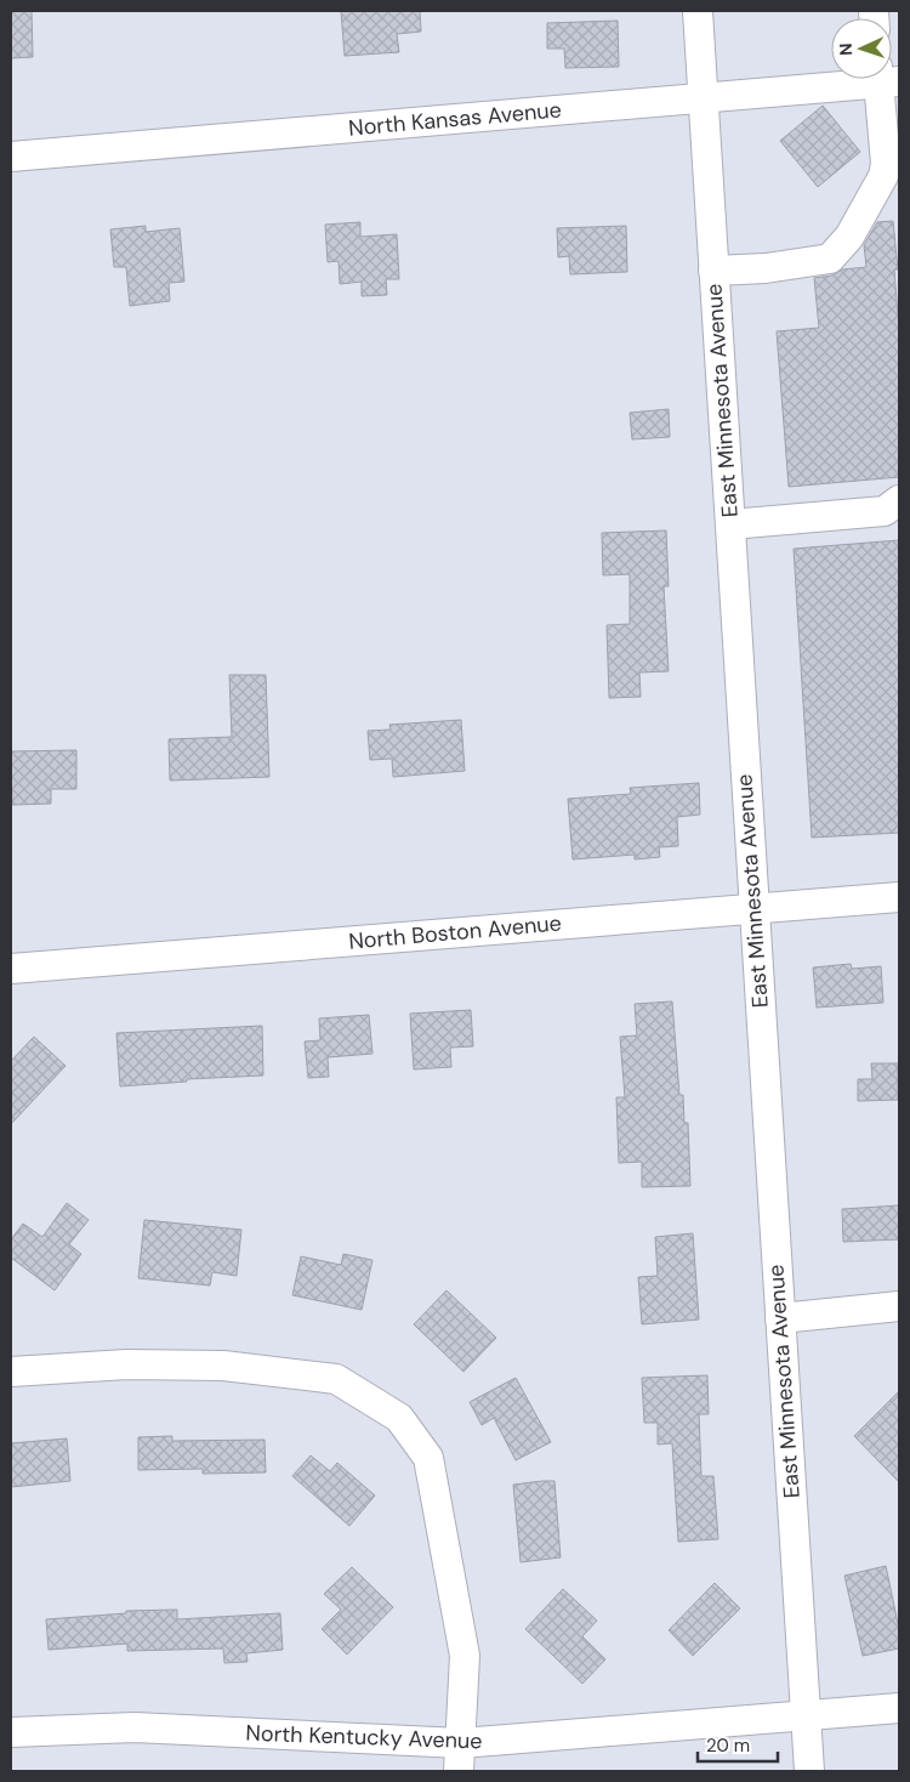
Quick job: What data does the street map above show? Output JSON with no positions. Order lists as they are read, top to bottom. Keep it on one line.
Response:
{"streets":{"street":["North Kansas Avenue","East Minnesota Avenue","North Boston Avenue","North Kentucky Avenue"]},"crossings":[["North Kansas Avenue","East Minnesota Avenue"],["East Minnesota Avenue","North Boston Avenue"],["East Minnesota Avenue","North Kentucky Avenue"]],"scale_bar":"20 m","north":"left"}
